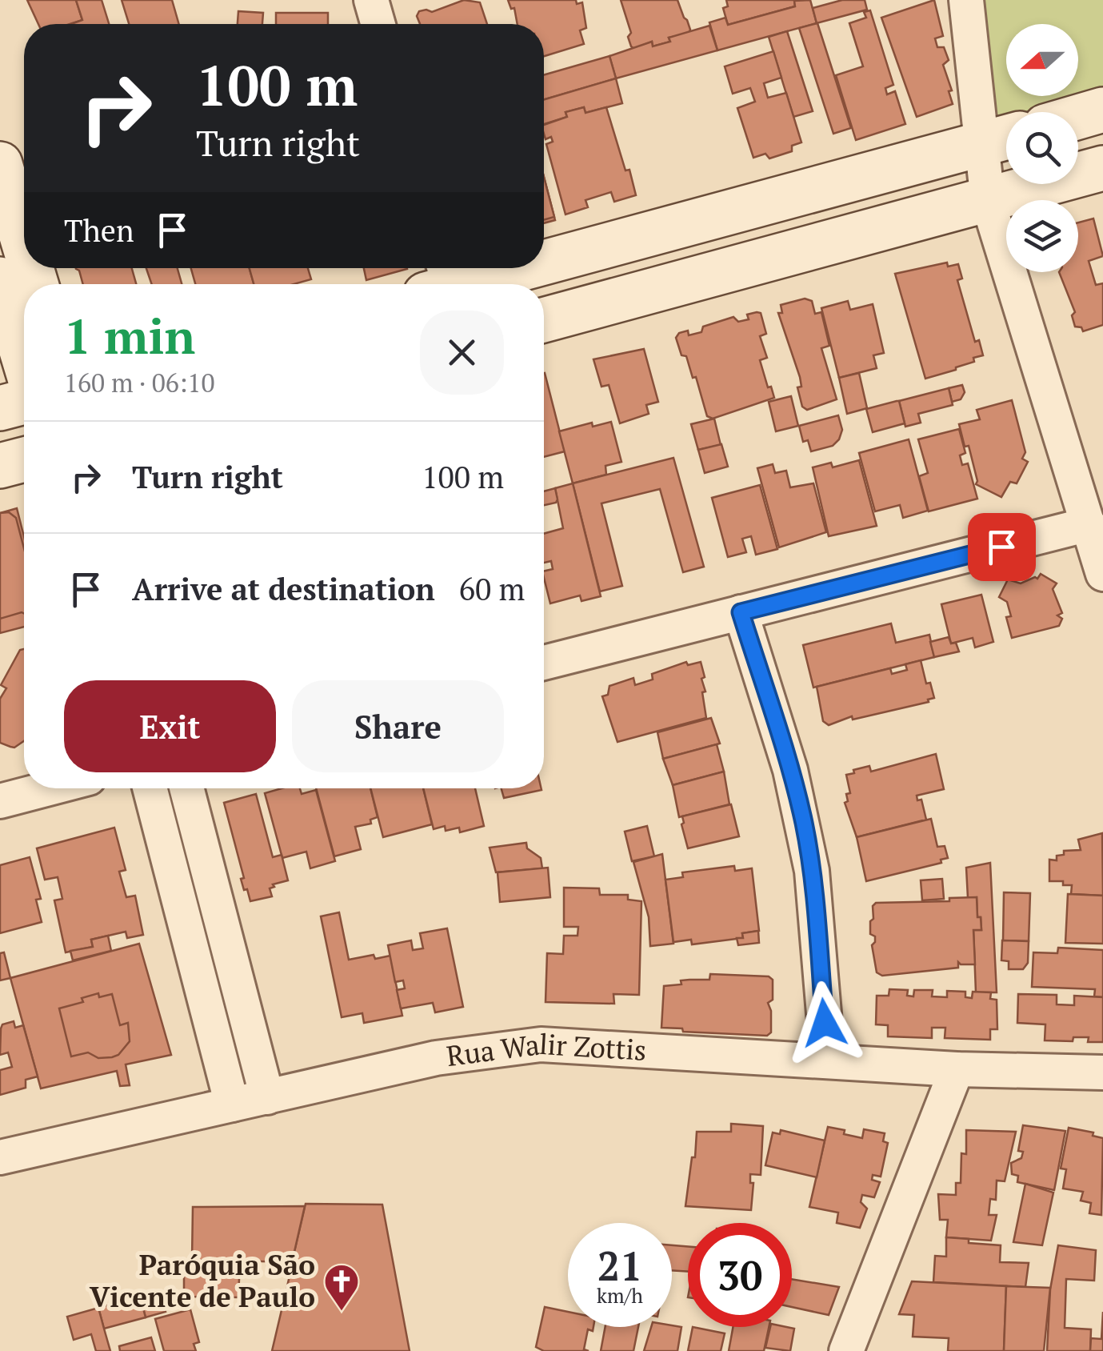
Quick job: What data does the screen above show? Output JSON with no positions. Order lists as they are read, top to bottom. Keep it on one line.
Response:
{"streets":{"street":["Rua Walir Zottis"]},"places":{"church":["Paróquia São Vicente de Paulo"]},"north":"left","page":{"turn":["100 m","Turn right"],"then":"Then","heading":["1 min","160 m · 06:10"],"list":[{"name":"Turn right","value":"100 m"},{"name":"Arrive at destination","value":"60 m"}],"buttons":["Exit","Share"],"speed":"21 km/h","limit":"30"}}
